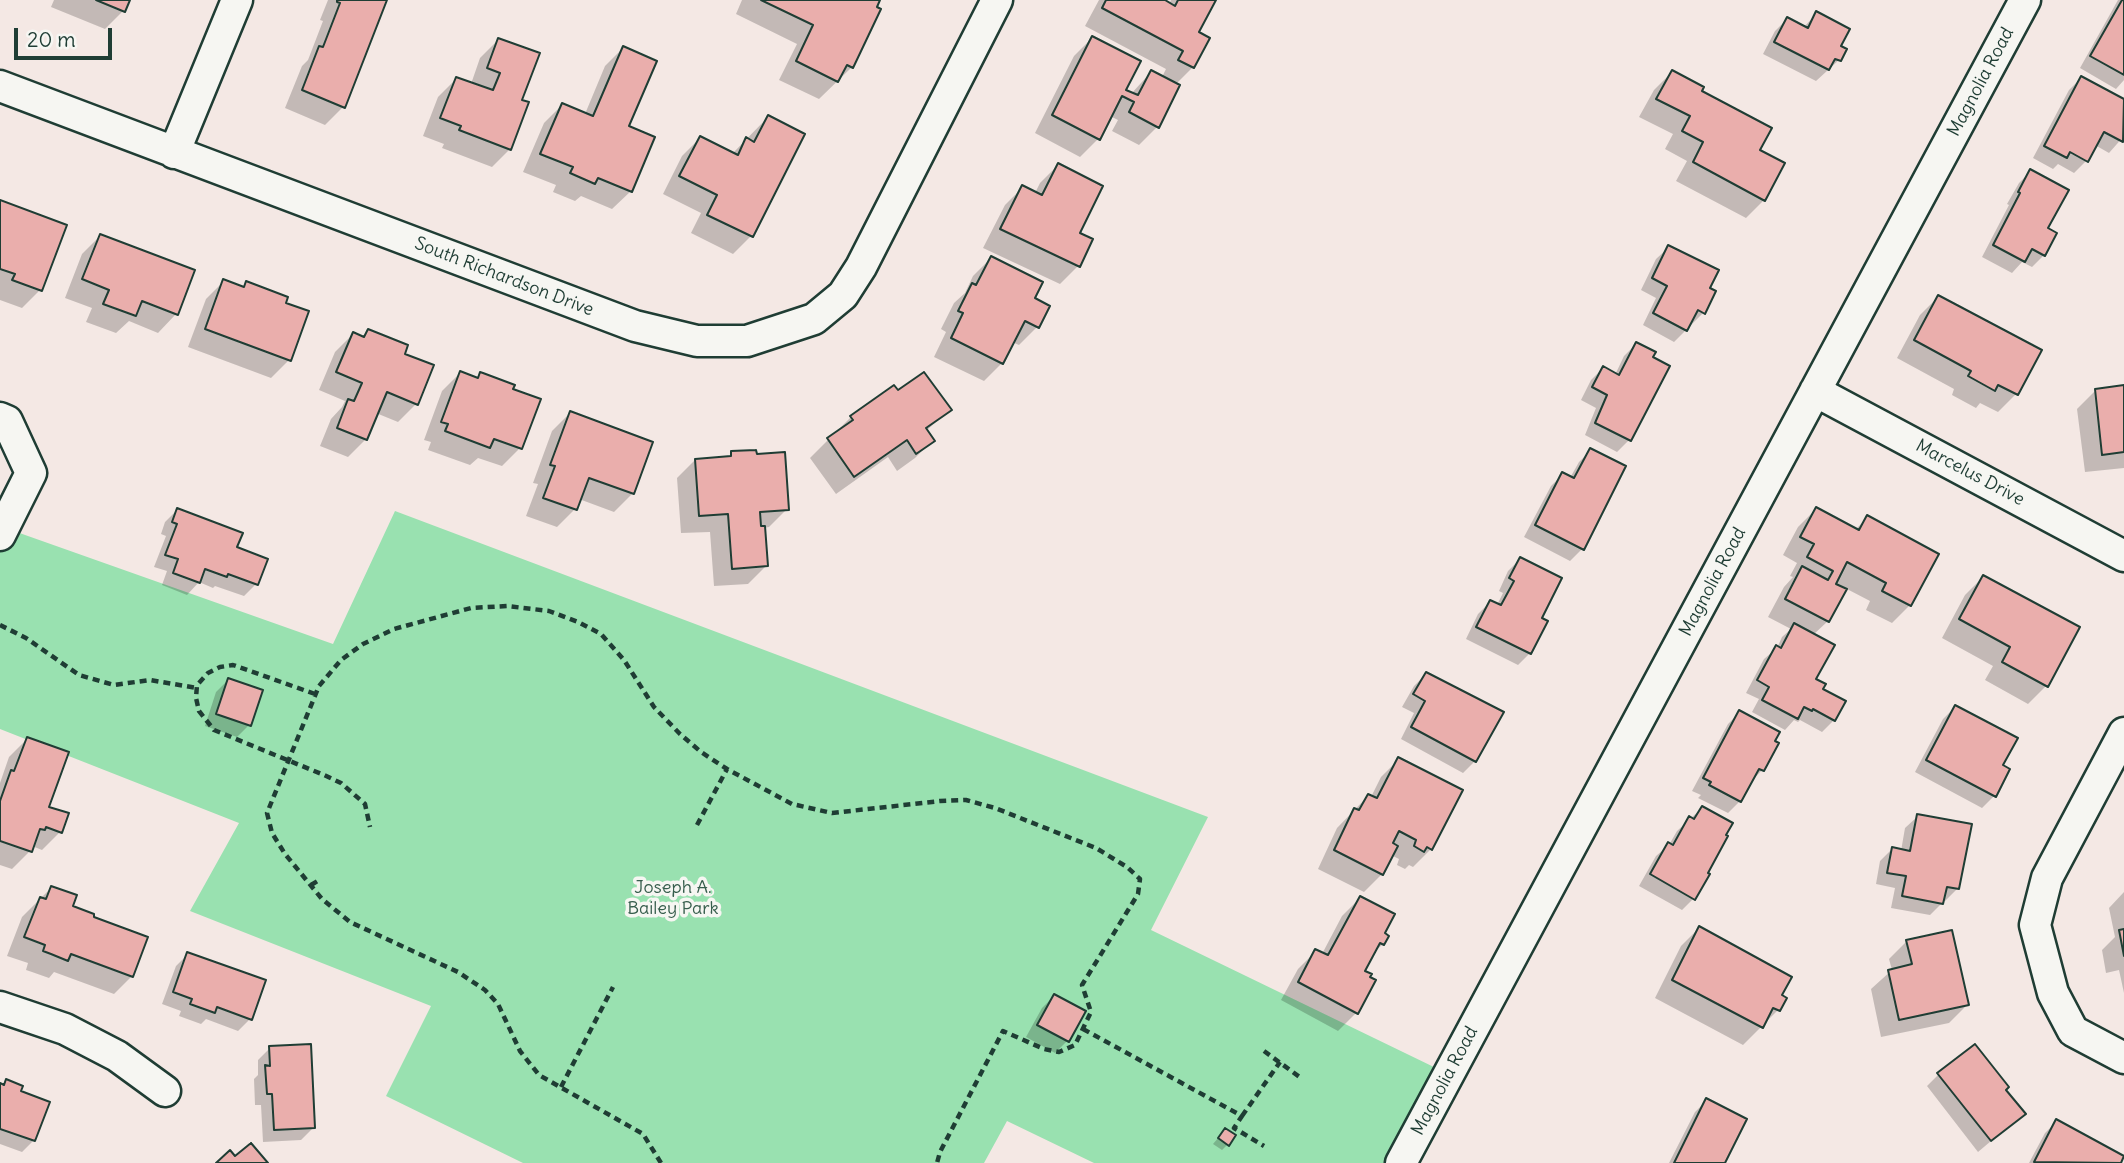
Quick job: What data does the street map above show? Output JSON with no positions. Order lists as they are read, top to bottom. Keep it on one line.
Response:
{"streets":{"street":["Magnolia Road","South Richardson Drive","Marcelus Drive"]},"crossings":[["Magnolia Road","Marcelus Drive"]],"parks":["Joseph A. Bailey Park"],"scale_bar":"20 m"}
